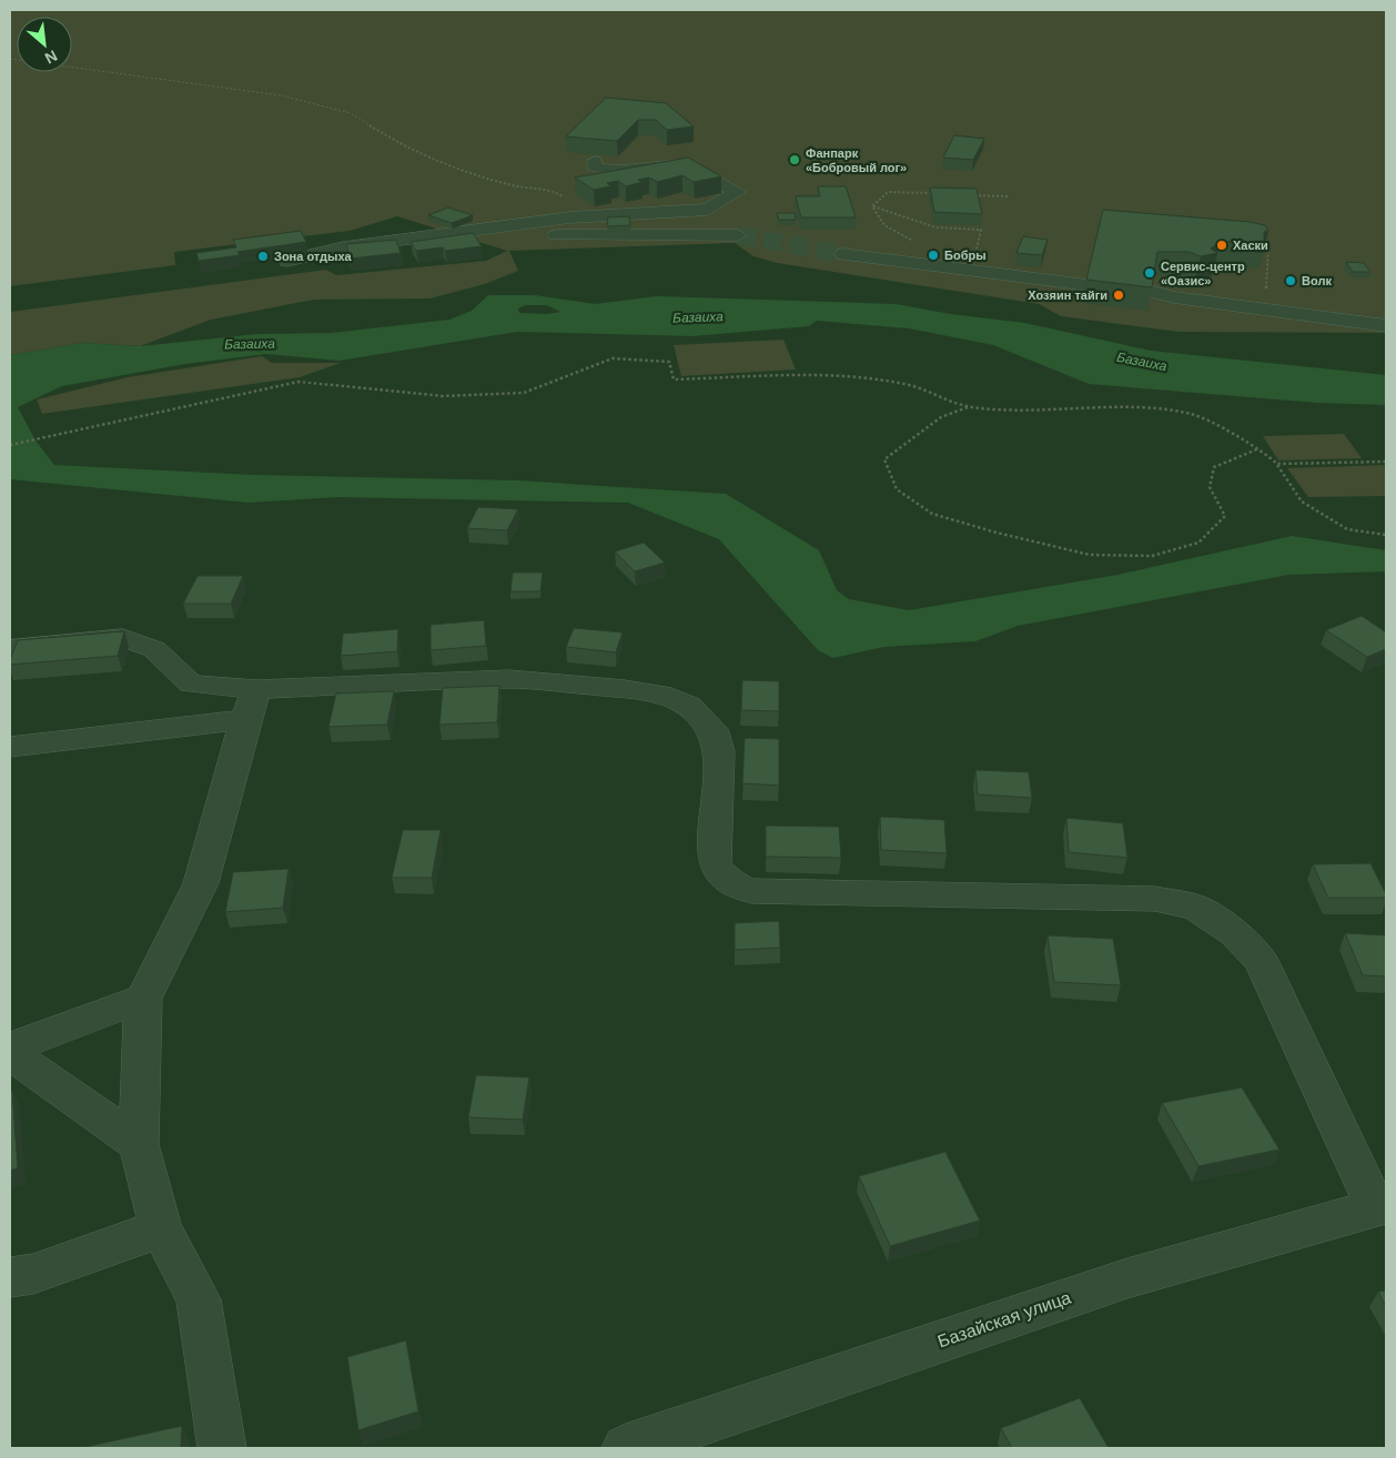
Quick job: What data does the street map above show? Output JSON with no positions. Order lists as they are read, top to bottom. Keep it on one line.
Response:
{"streets":{"street":["Базайская улица"]},"water":["Базаиха"],"places":["Фанпарк «Бобровый лог»","Хаски","Бобры","Зона отдыха","Сервис-центр «Оазис»","Волк","Хозяин тайги"],"north":"bottom right"}
